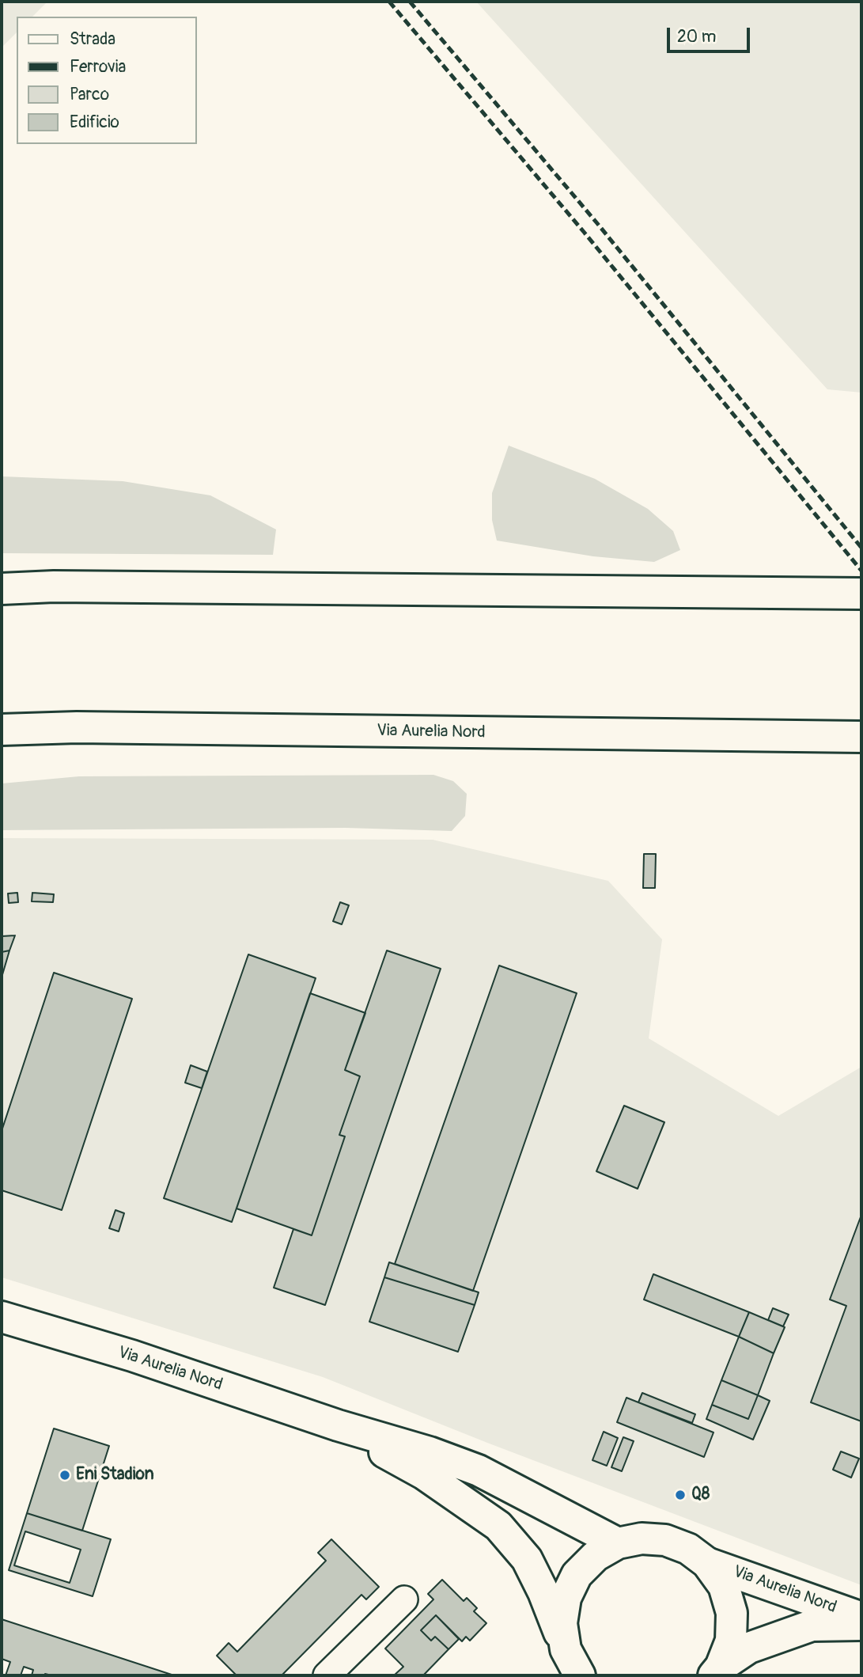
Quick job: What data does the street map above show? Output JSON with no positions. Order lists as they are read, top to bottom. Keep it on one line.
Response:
{"streets":{"main road":["Via Aurelia Nord"]},"places":["Eni Stadion","Q8"],"legend":["Strada","Ferrovia","Parco","Edificio"],"scale_bar":"20 m"}
